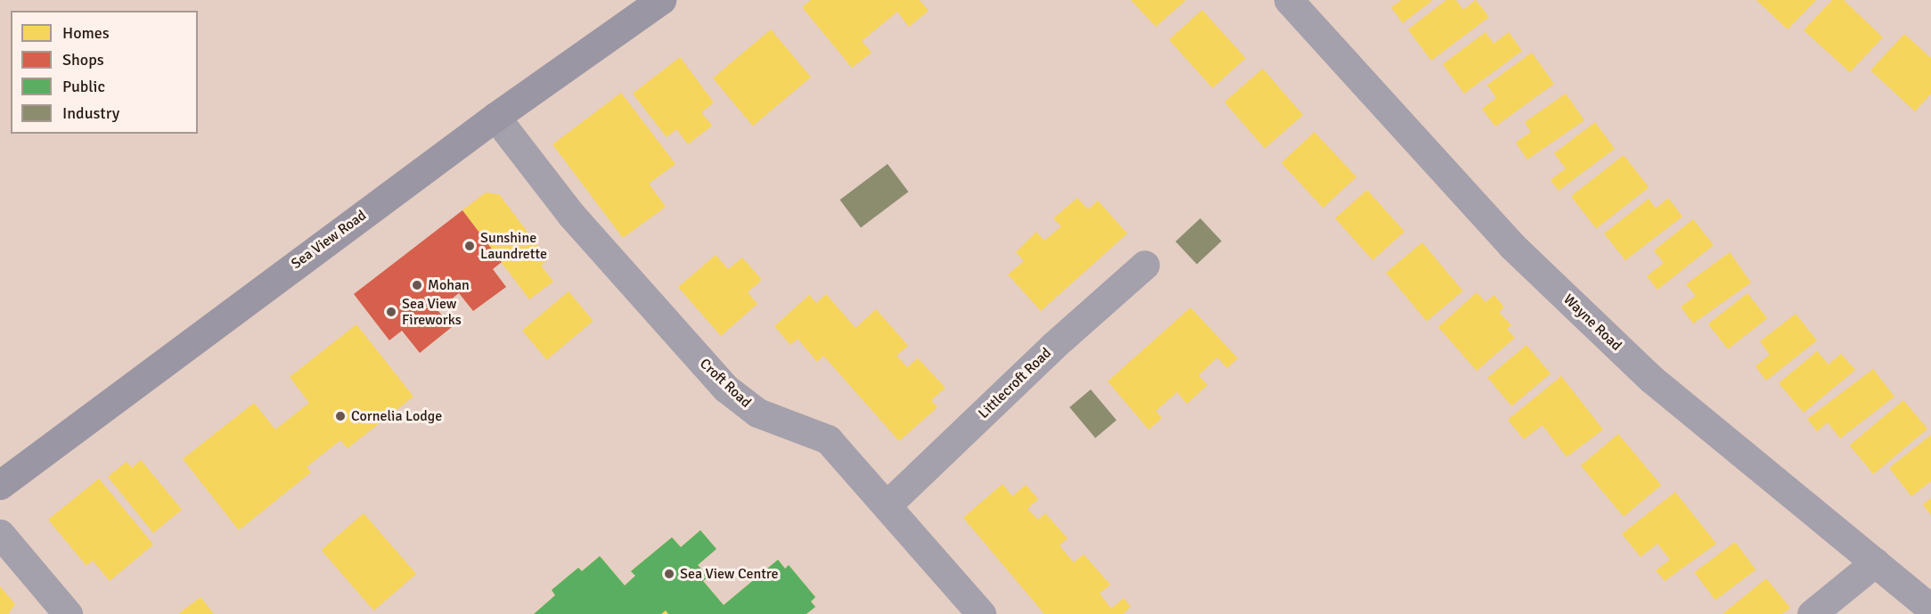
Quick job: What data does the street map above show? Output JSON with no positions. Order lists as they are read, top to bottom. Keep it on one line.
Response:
{"streets":{"main road":["Sea View Road"],"street":["Wayne Road","Croft Road","Littlecroft Road"]},"crossings":[["Sea View Road","Croft Road"],["Croft Road","Littlecroft Road"]],"places":["Sunshine Laundrette","Mohan","Sea View Fireworks","Cornelia Lodge","Sea View Centre"],"legend":["Homes","Shops","Public","Industry"]}
